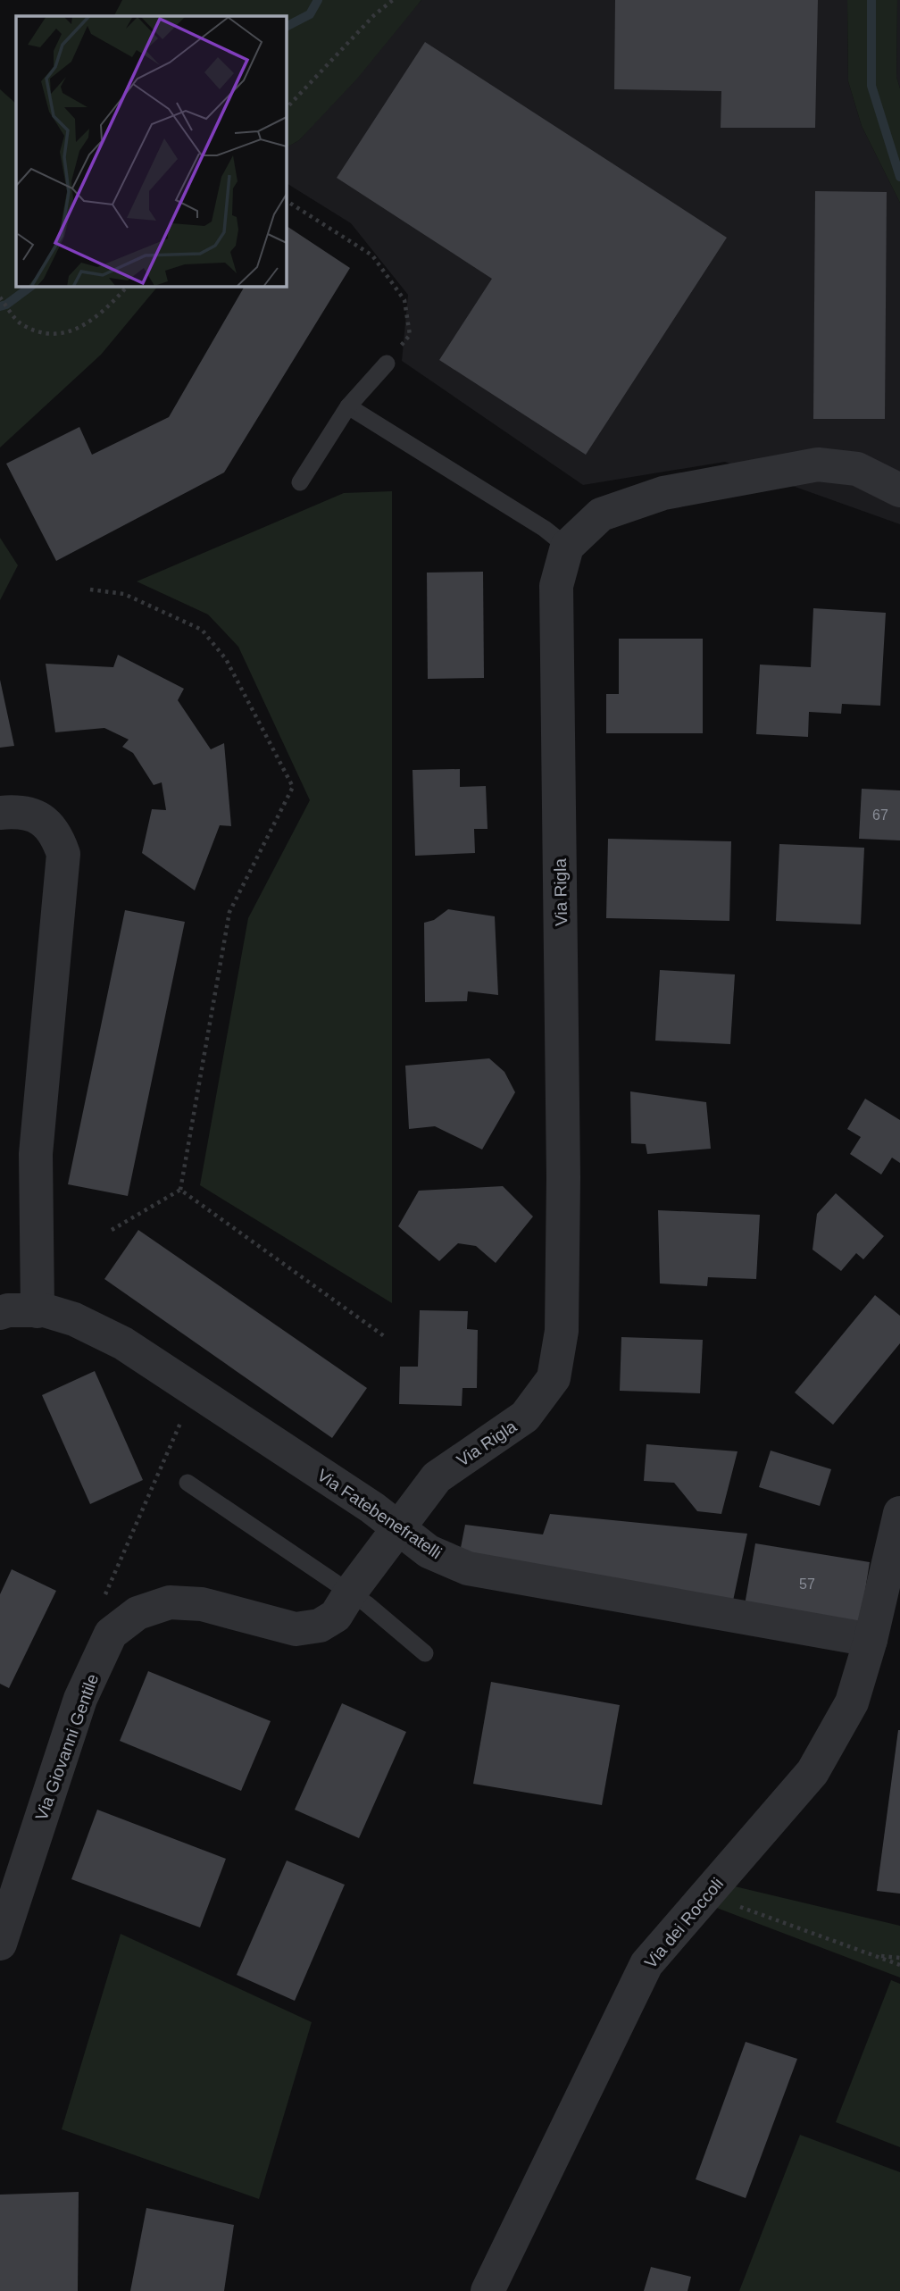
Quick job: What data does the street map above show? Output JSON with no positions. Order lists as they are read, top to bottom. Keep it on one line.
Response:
{"streets":{"street":["Via Rigla","Via Fatebenefratelli","Via Giovanni Gentile","Via dei Roccoli"]},"crossings":[["Via Rigla","Via Fatebenefratelli"],["Via Rigla","Via Giovanni Gentile"],["Via Fatebenefratelli","Via Giovanni Gentile"],["Via Fatebenefratelli","Via dei Roccoli"]],"house_numbers":["67","57"]}
